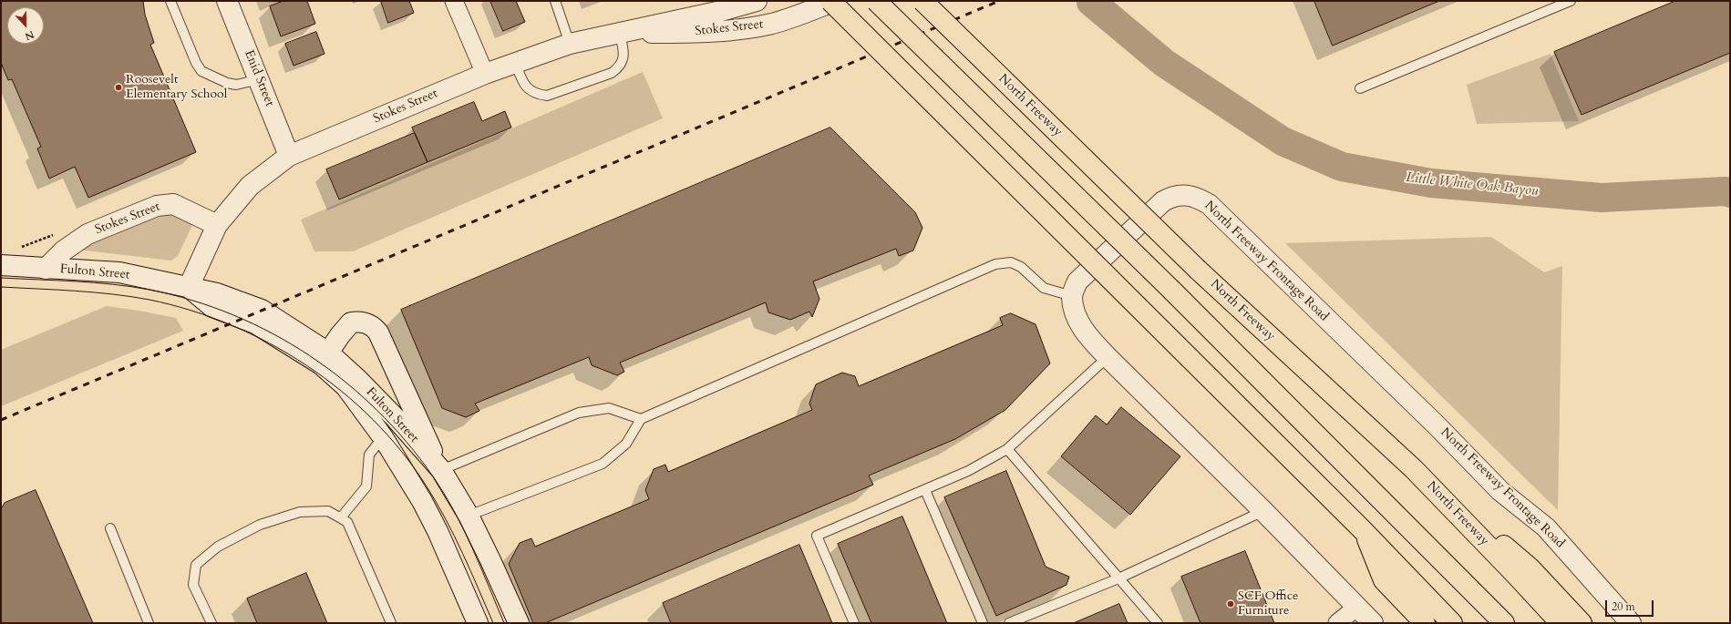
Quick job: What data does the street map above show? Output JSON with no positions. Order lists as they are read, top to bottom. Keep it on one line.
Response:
{"streets":{"highway":["North Freeway"],"street":["Stokes Street","Enid Street","North Freeway Frontage Road","Fulton Street"]},"crossings":[["Stokes Street","Enid Street"],["Stokes Street","Fulton Street"]],"water":["Little White Oak Bayou"],"places":["Roosevelt Elementary School","SCF Office Furniture"],"scale_bar":"20 m","north":"bottom"}
